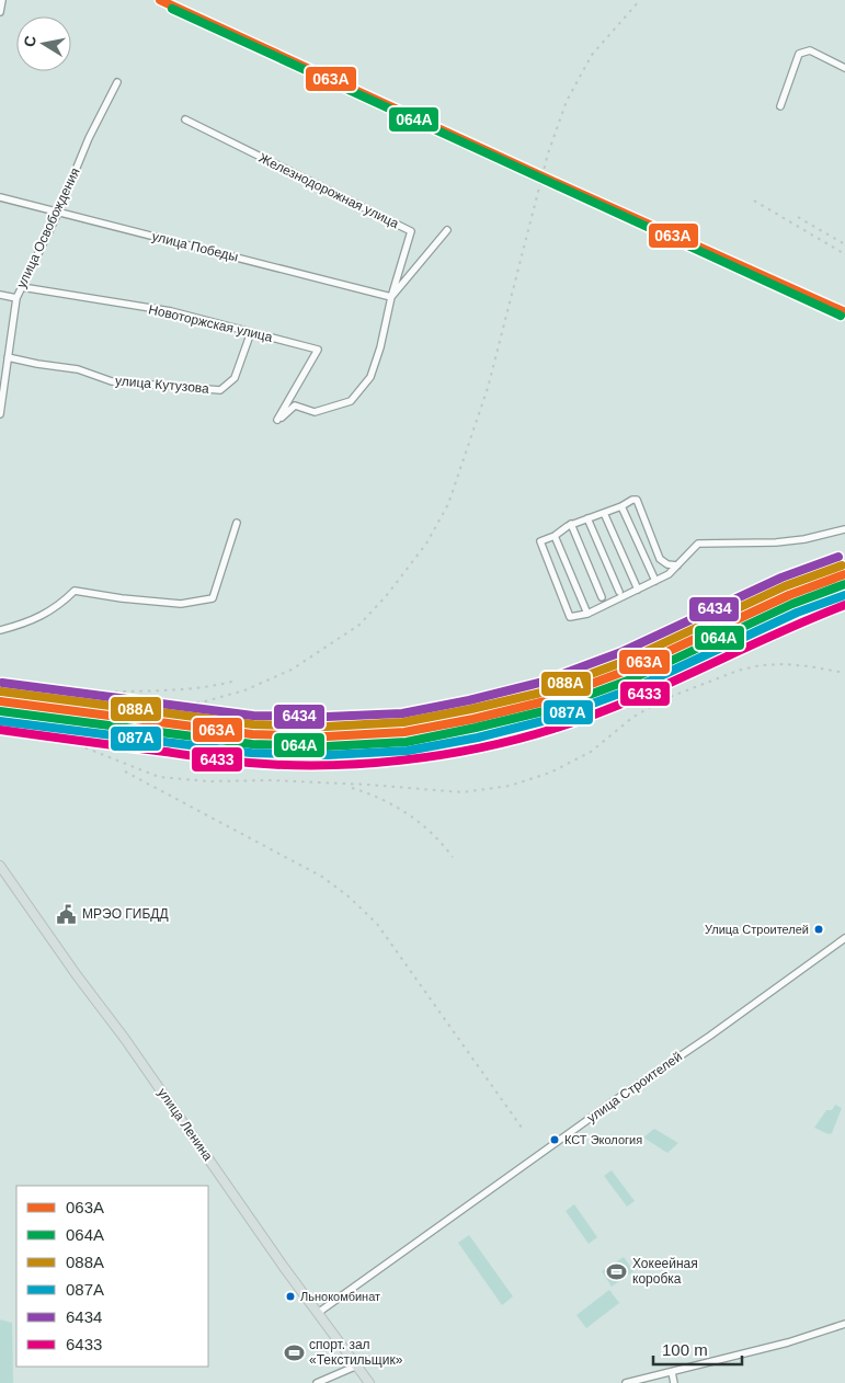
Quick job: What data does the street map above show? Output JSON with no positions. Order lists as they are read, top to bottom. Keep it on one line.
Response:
{"streets":{"main road":["улица Ленина"],"street":["Железнодорожная улица","улица Освобождения","улица Победы","Новоторжская улица","улица Кутузова","улица Строителей"]},"crossings":[["Железнодорожная улица","улица Победы"],["Железнодорожная улица","Новоторжская улица"],["улица Освобождения","улица Победы"],["улица Освобождения","Новоторжская улица"],["улица Освобождения","улица Кутузова"],["улица Победы","Новоторжская улица"],["Новоторжская улица","улица Кутузова"],["улица Строителей","улица Ленина"]],"places":{"public building":["МРЭО ГИБДД"],"other":["Улица Строителей","КСТ Экология","Льнокомбинат"],"sports":["Хокеейная коробка","спорт. зал «Текстильщик»"]},"lines":["transit line 063А","transit line 064А","transit line 6434","transit line 088А","transit line 087А","transit line 6433"],"legend":["063А","064А","088А","087А","6434","6433"],"scale_bar":"100 m","north":"left"}
